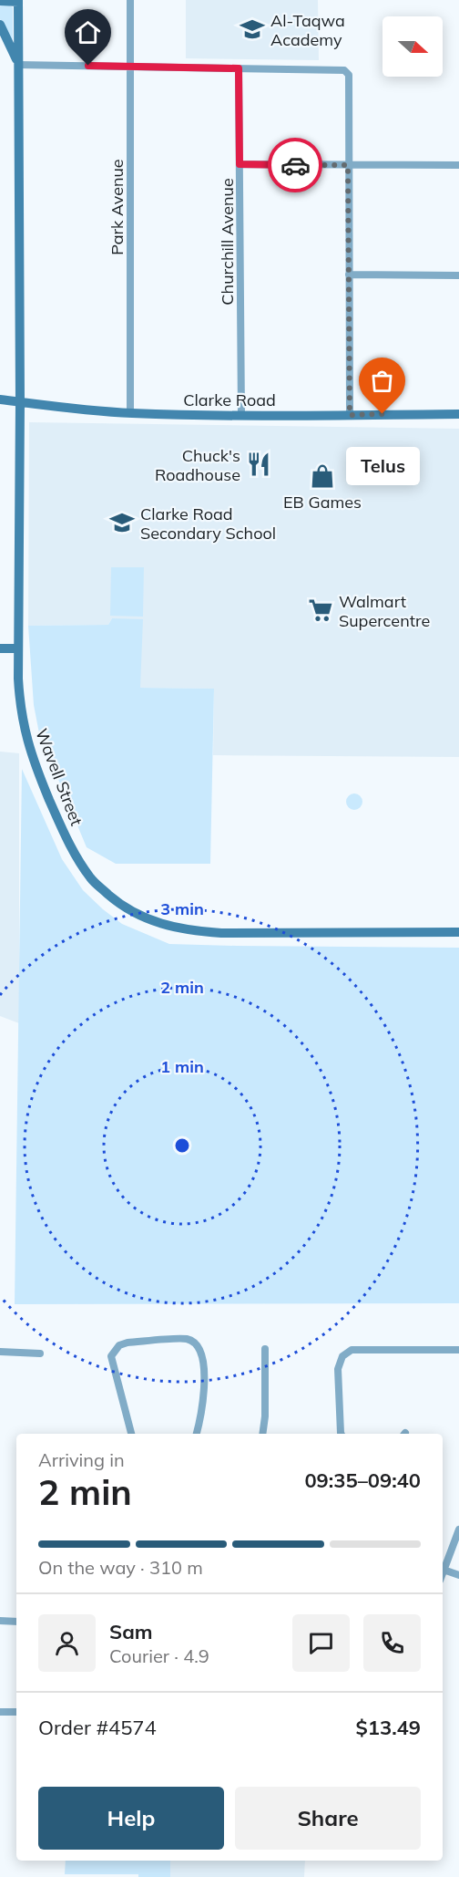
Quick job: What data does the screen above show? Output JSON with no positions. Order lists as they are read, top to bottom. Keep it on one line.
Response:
{"streets":{"street":["Park Avenue","Churchill Avenue","Clarke Road","Wavell Street"]},"crossings":[["Park Avenue","Clarke Road"],["Churchill Avenue","Clarke Road"],["Clarke Road","Wavell Street"]],"places":{"school or university":["Al-Taqwa Academy","Clarke Road Secondary School"],"other":["Telus"],"restaurant":["Chuck's Roadhouse"],"shop":["EB Games"],"supermarket":["Walmart Supercentre"]},"north":"right","page":{"bubble":"Telus","heading":["2 min","Arriving in","09:35–09:40"],"panel":["Sam","Courier · 4.9","Order #4574","$13.49"],"bar":"On the way · 310 m","buttons":["Help","Share"]},"rings":["3 min","2 min","1 min"]}
